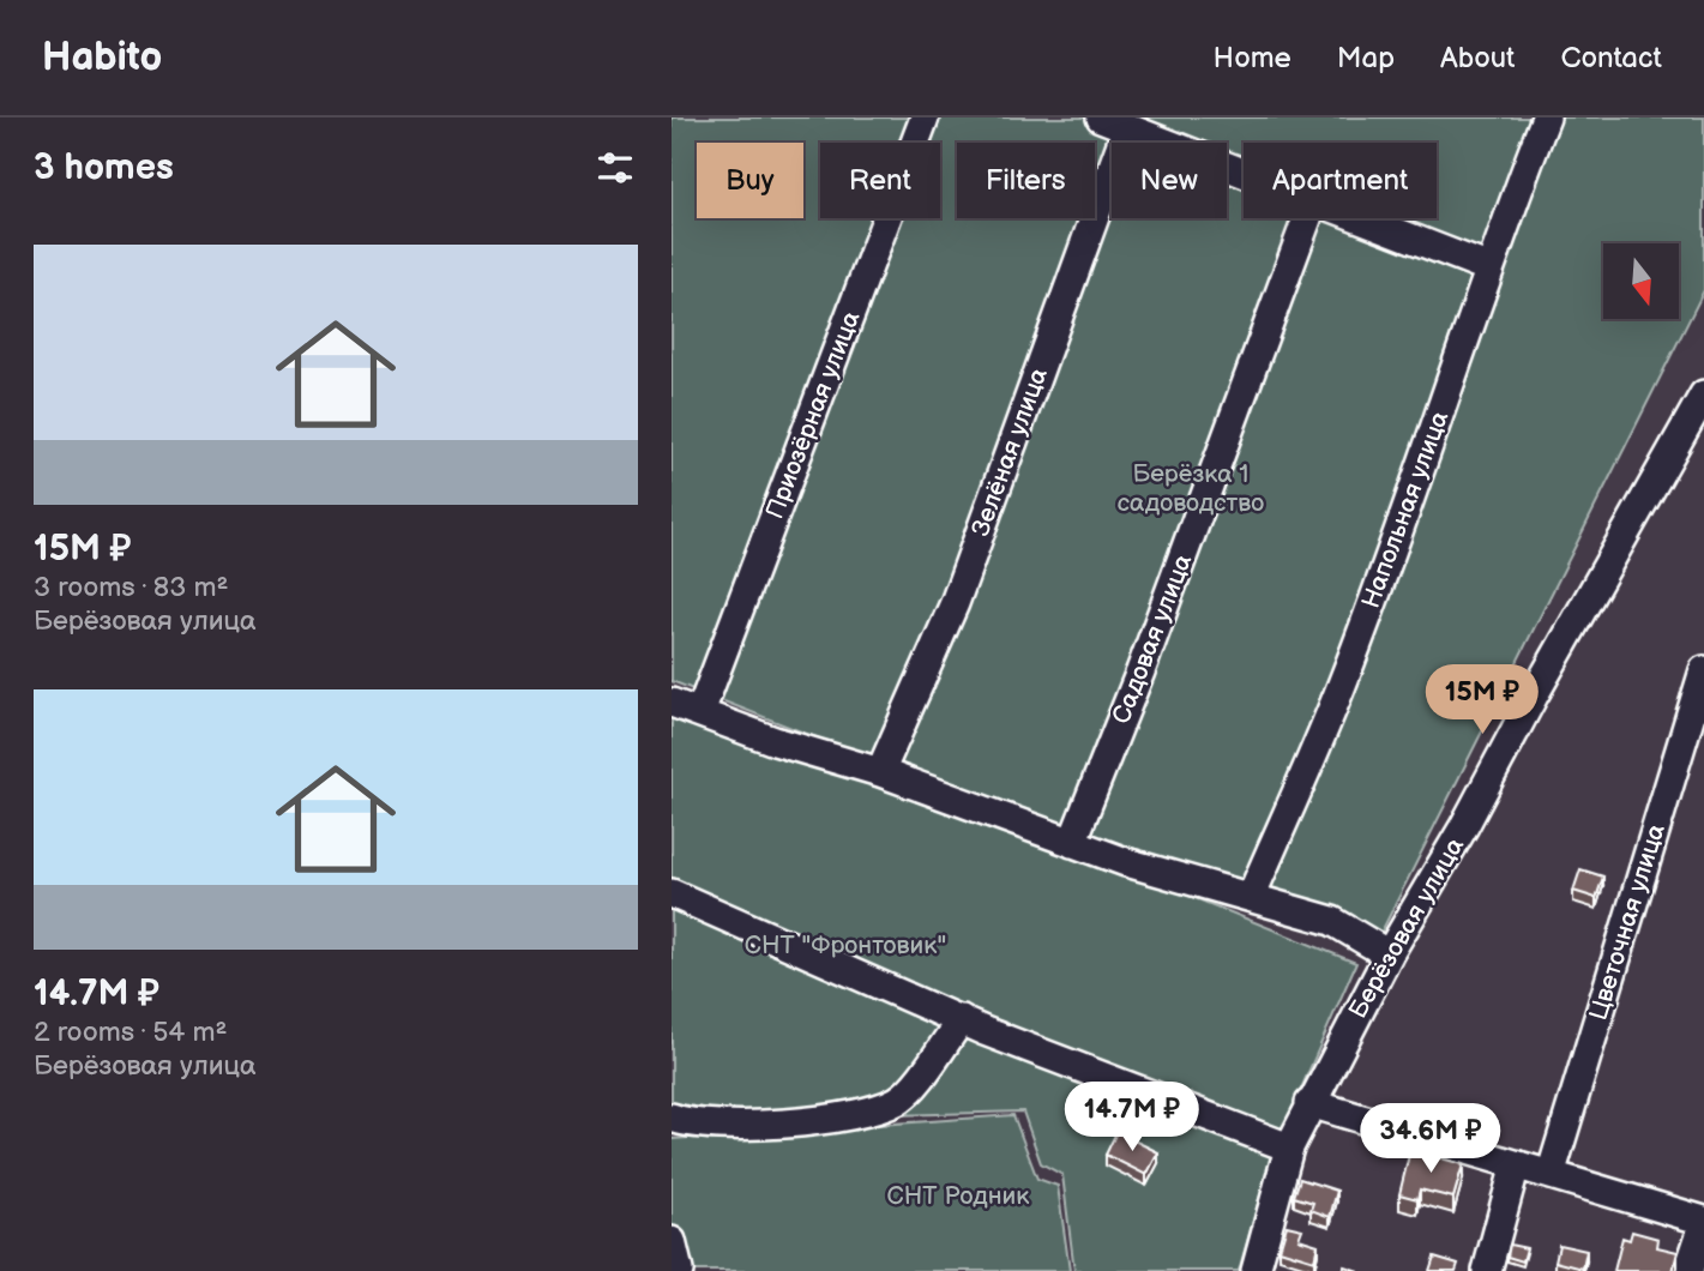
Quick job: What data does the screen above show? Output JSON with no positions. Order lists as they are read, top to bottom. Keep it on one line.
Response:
{"streets":{"street":["Приозёрная улица","Зелёная улица","Напольная улица","Садовая улица","Цветочная улица","Берёзовая улица"]},"parks":["Берёзка 1 садоводство","СНТ \"Фронтовик\"","СНТ Родник"],"north":"bottom","page":{"header":"Habito","nav":["Home","Map","About","Contact"],"heading":"3 homes","chip":["Buy","Rent","Filters","New","Apartment"],"list":[{"name":"15M ₽","note":"3 rooms · 83 m² · Берёзовая улица"},{"name":"14.7M ₽","note":"2 rooms · 54 m² · Берёзовая улица"}],"price":["15M ₽","14.7M ₽","34.6M ₽"]}}
